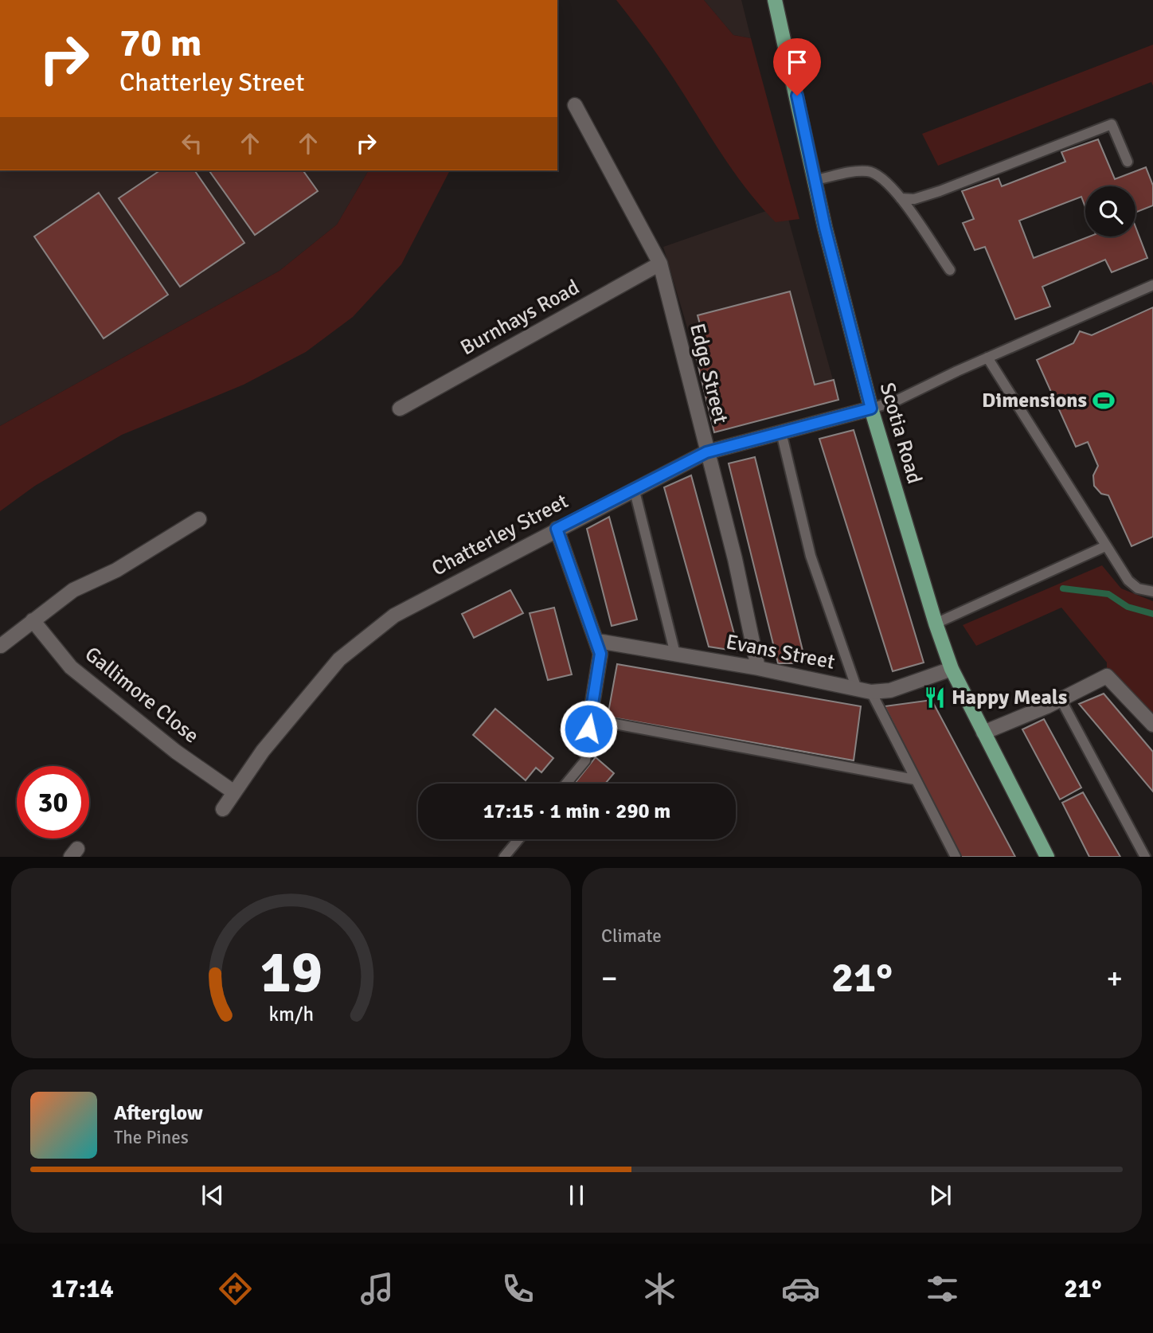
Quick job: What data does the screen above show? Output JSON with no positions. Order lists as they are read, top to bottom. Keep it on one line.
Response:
{"streets":{"main road":["Scotia Road"],"street":["Burnhays Road","Edge Street","Chatterley Street","Evans Street","Gallimore Close"]},"crossings":[["Burnhays Road","Edge Street"],["Edge Street","Chatterley Street"],["Edge Street","Evans Street"],["Scotia Road","Chatterley Street"],["Scotia Road","Evans Street"],["Chatterley Street","Gallimore Close"]],"places":{"sports":["Dimensions"],"restaurant":["Happy Meals"]},"page":{"turn":["70 m","Chatterley Street"],"limit":"30","trip":"17:15 · 1 min · 290 m","tile":"Climate","heat":["−","21°","+"],"song":["Afterglow","The Pines"],"tabs":["17:14","21°"],"gauge":["19","km/h"]}}
